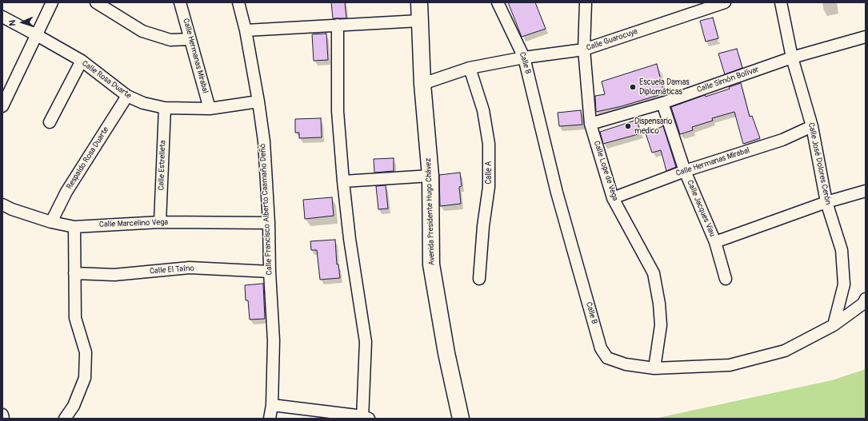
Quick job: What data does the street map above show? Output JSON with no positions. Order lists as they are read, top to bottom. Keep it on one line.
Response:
{"streets":{"main road":["Avenida Presidente Hugo Chávez"],"street":["Calle Guarocuya","Calle Hermanas Mirabal","Calle B","Calle Rosa Duarte","Calle Simón Bolívar","Respaldo Rosa Duarte","Calle José Dolores Cerón","Calle Estrelleta","Calle Lope de Vega","Calle A","Calle Jacques Viau","Calle Francisco Alberto Caamaño Deñó","Calle Marcelino Vega","Calle El Taíno"]},"crossings":[["Calle Guarocuya","Calle B"],["Calle Guarocuya","Calle Lope de Vega"],["Calle Guarocuya","Calle A"],["Calle Guarocuya","Avenida Presidente Hugo Chávez"],["Calle Hermanas Mirabal","Calle Rosa Duarte"],["Calle Hermanas Mirabal","Calle José Dolores Cerón"],["Calle Hermanas Mirabal","Calle Lope de Vega"],["Calle Hermanas Mirabal","Calle Jacques Viau"],["Calle B","Calle José Dolores Cerón"],["Calle B","Calle Lope de Vega"],["Calle Rosa Duarte","Respaldo Rosa Duarte"],["Calle Rosa Duarte","Calle Estrelleta"],["Calle Rosa Duarte","Calle Francisco Alberto Caamaño Deñó"],["Calle Simón Bolívar","Calle José Dolores Cerón"],["Calle Simón Bolívar","Calle Lope de Vega"],["Calle Simón Bolívar","Calle Jacques Viau"],["Respaldo Rosa Duarte","Calle Marcelino Vega"],["Calle Estrelleta","Calle Marcelino Vega"],["Calle Francisco Alberto Caamaño Deñó","Calle Marcelino Vega"],["Calle Francisco Alberto Caamaño Deñó","Calle El Taíno"]],"places":["Escuela Damas Diplomáticas","Dispensario medico"],"north":"left"}
